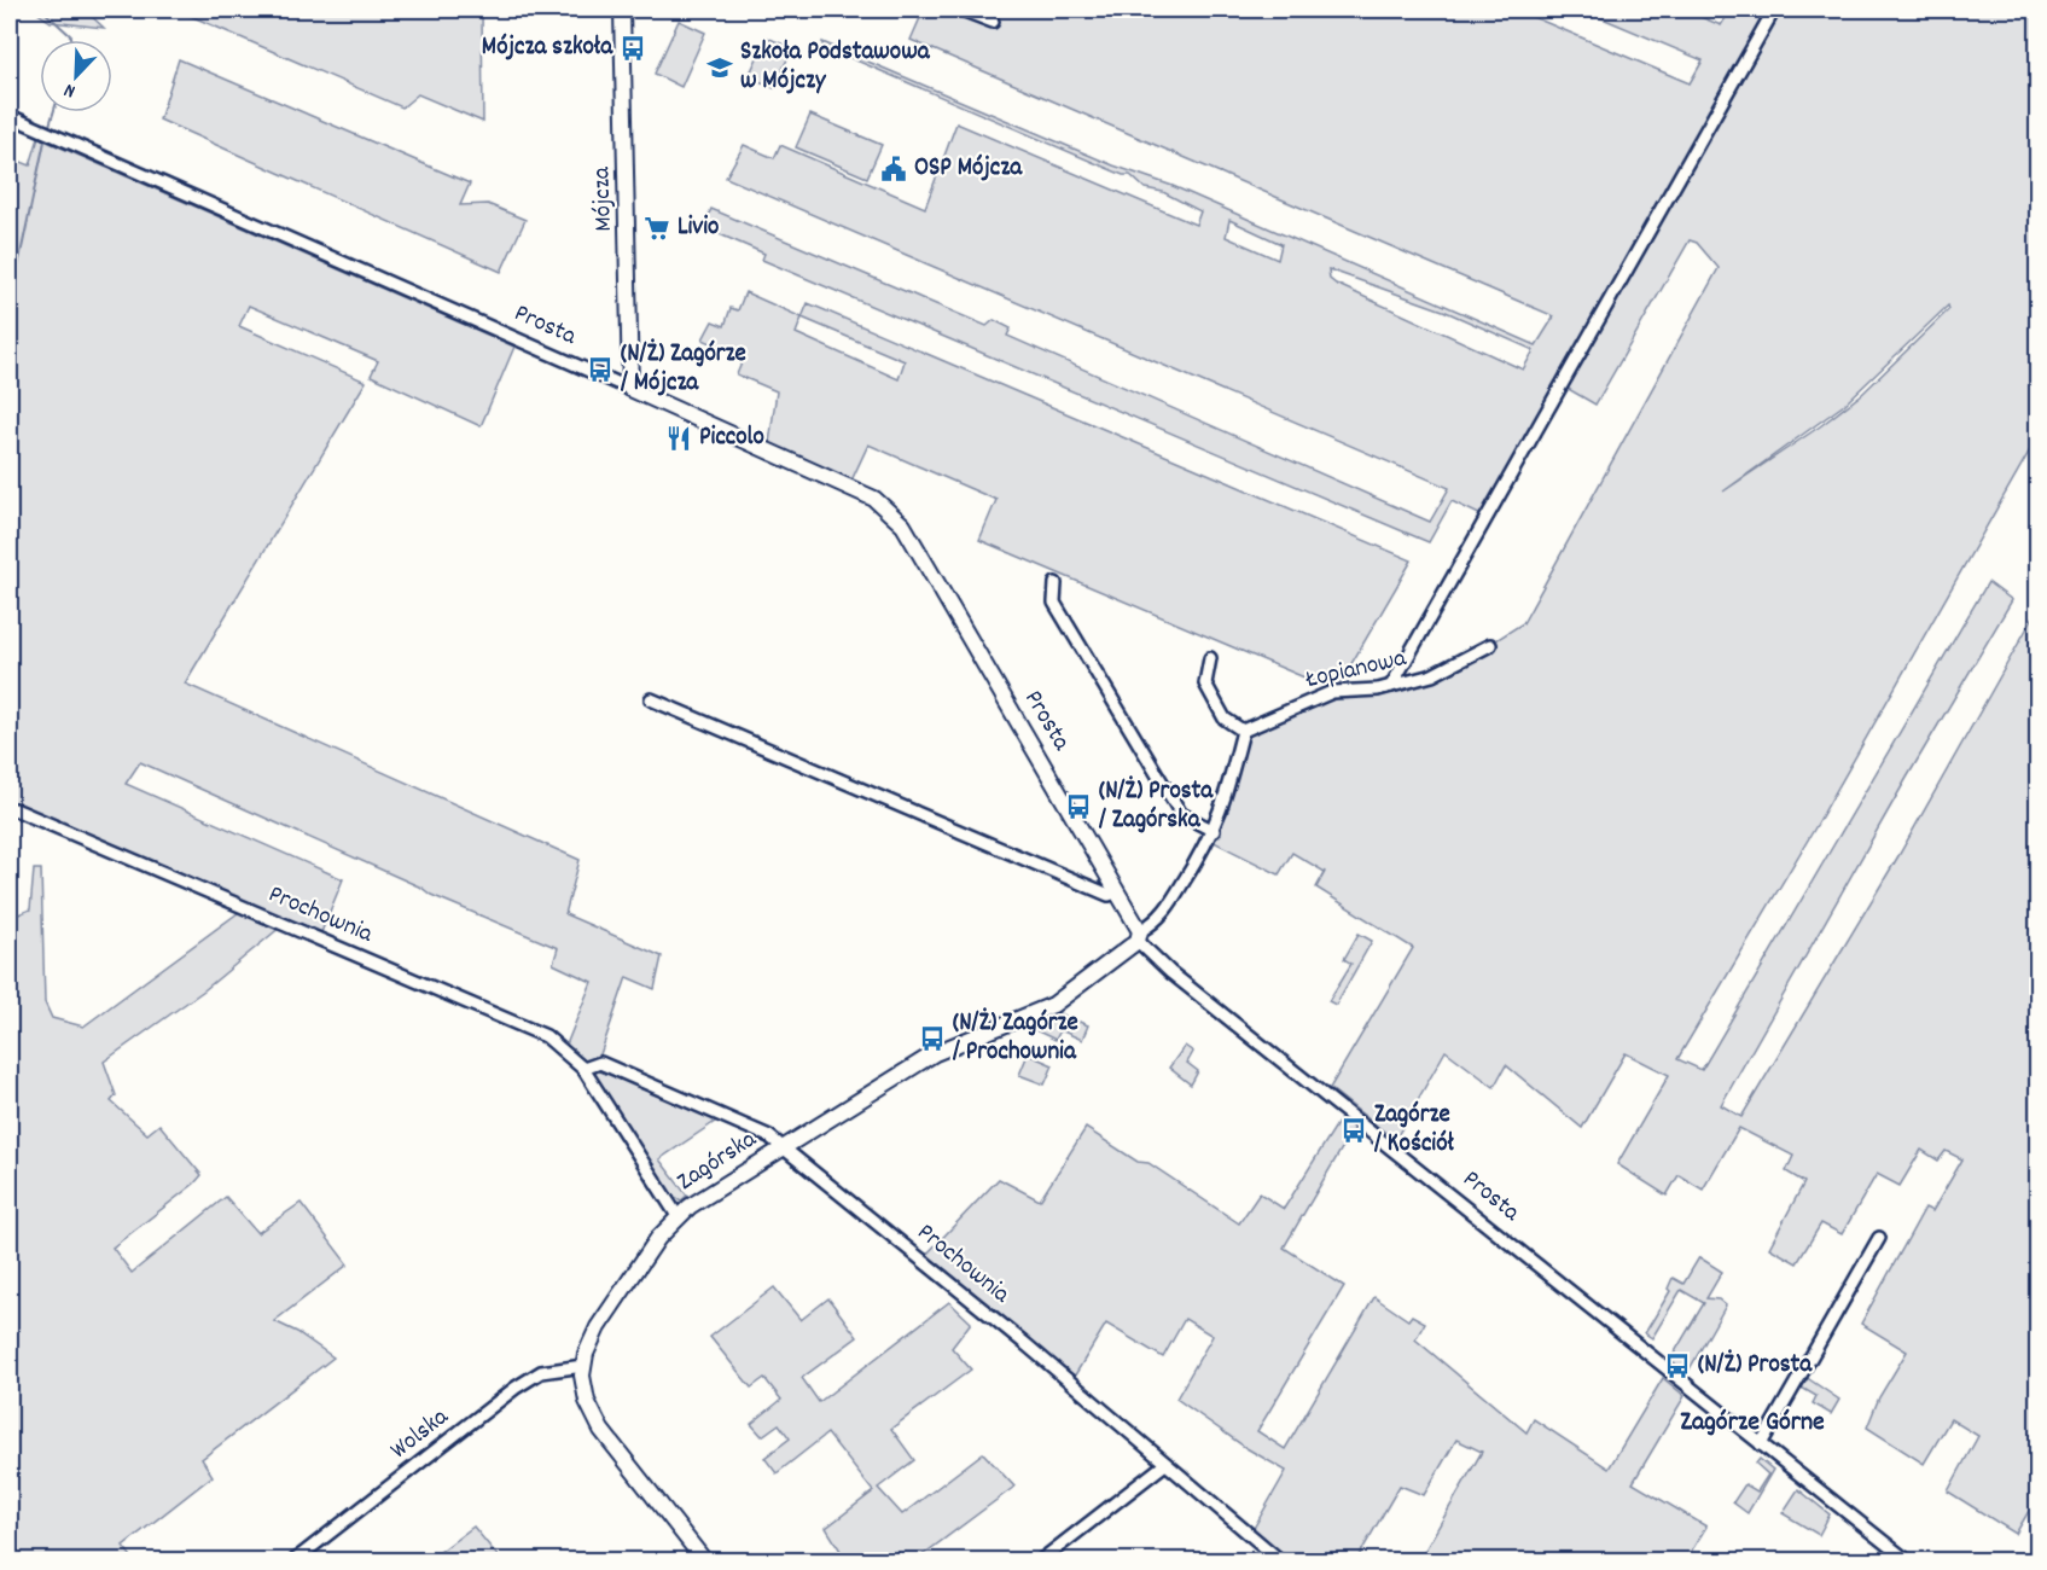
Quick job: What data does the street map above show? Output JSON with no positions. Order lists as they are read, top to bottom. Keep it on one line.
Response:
{"streets":{"street":["Mójcza","Prosta","Łopianowa","Prochownia","Zagórska","Wolska"]},"crossings":[["Mójcza","Prosta"],["Prosta","Zagórska"],["Prochownia","Zagórska"],["Zagórska","Wolska"]],"districts":["Zagórze Górne"],"places":{"bus stop":["Mójcza szkoła","(N/Ż) Zagórze / Mójcza","(N/Ż) Prosta / Zagórska","(N/Ż) Zagórze / Prochownia","Zagórze / Kościół","(N/Ż) Prosta"],"school or university":["Szkoła Podstawowa w Mójczy"],"public building":["OSP Mójcza"],"supermarket":["Livio"],"restaurant":["Piccolo"]},"north":"bottom left"}
